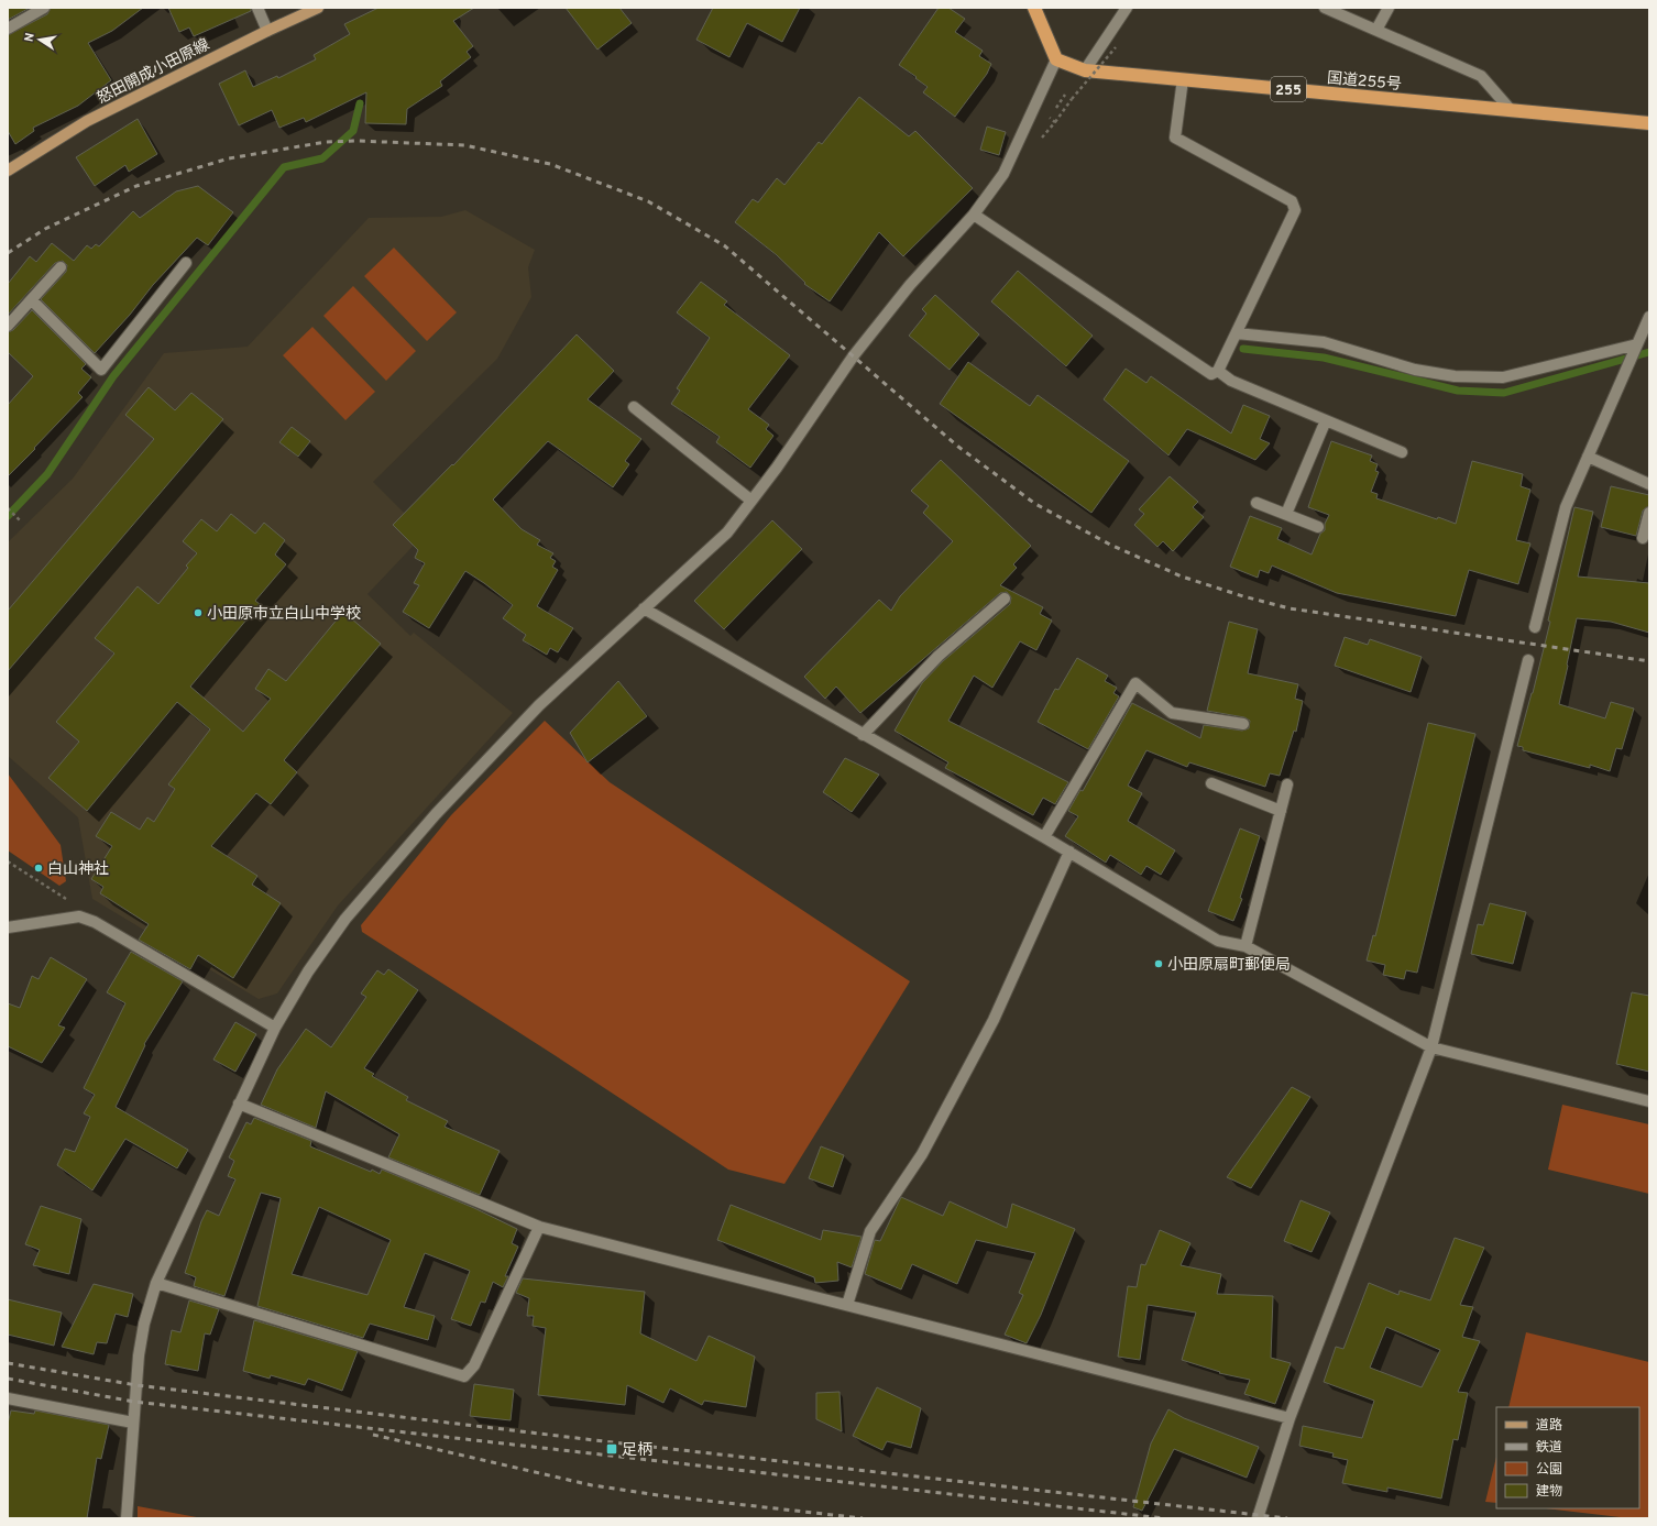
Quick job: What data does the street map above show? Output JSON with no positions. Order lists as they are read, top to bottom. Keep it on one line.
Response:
{"streets":{"highway":["国道255号","255"],"main road":["怒田開成小田原線"]},"places":{"other":["小田原市立白山中学校","白山神社","小田原扇町郵便局"],"transit":["足柄"]},"legend":["道路","鉄道","公園","建物"],"north":"left"}
